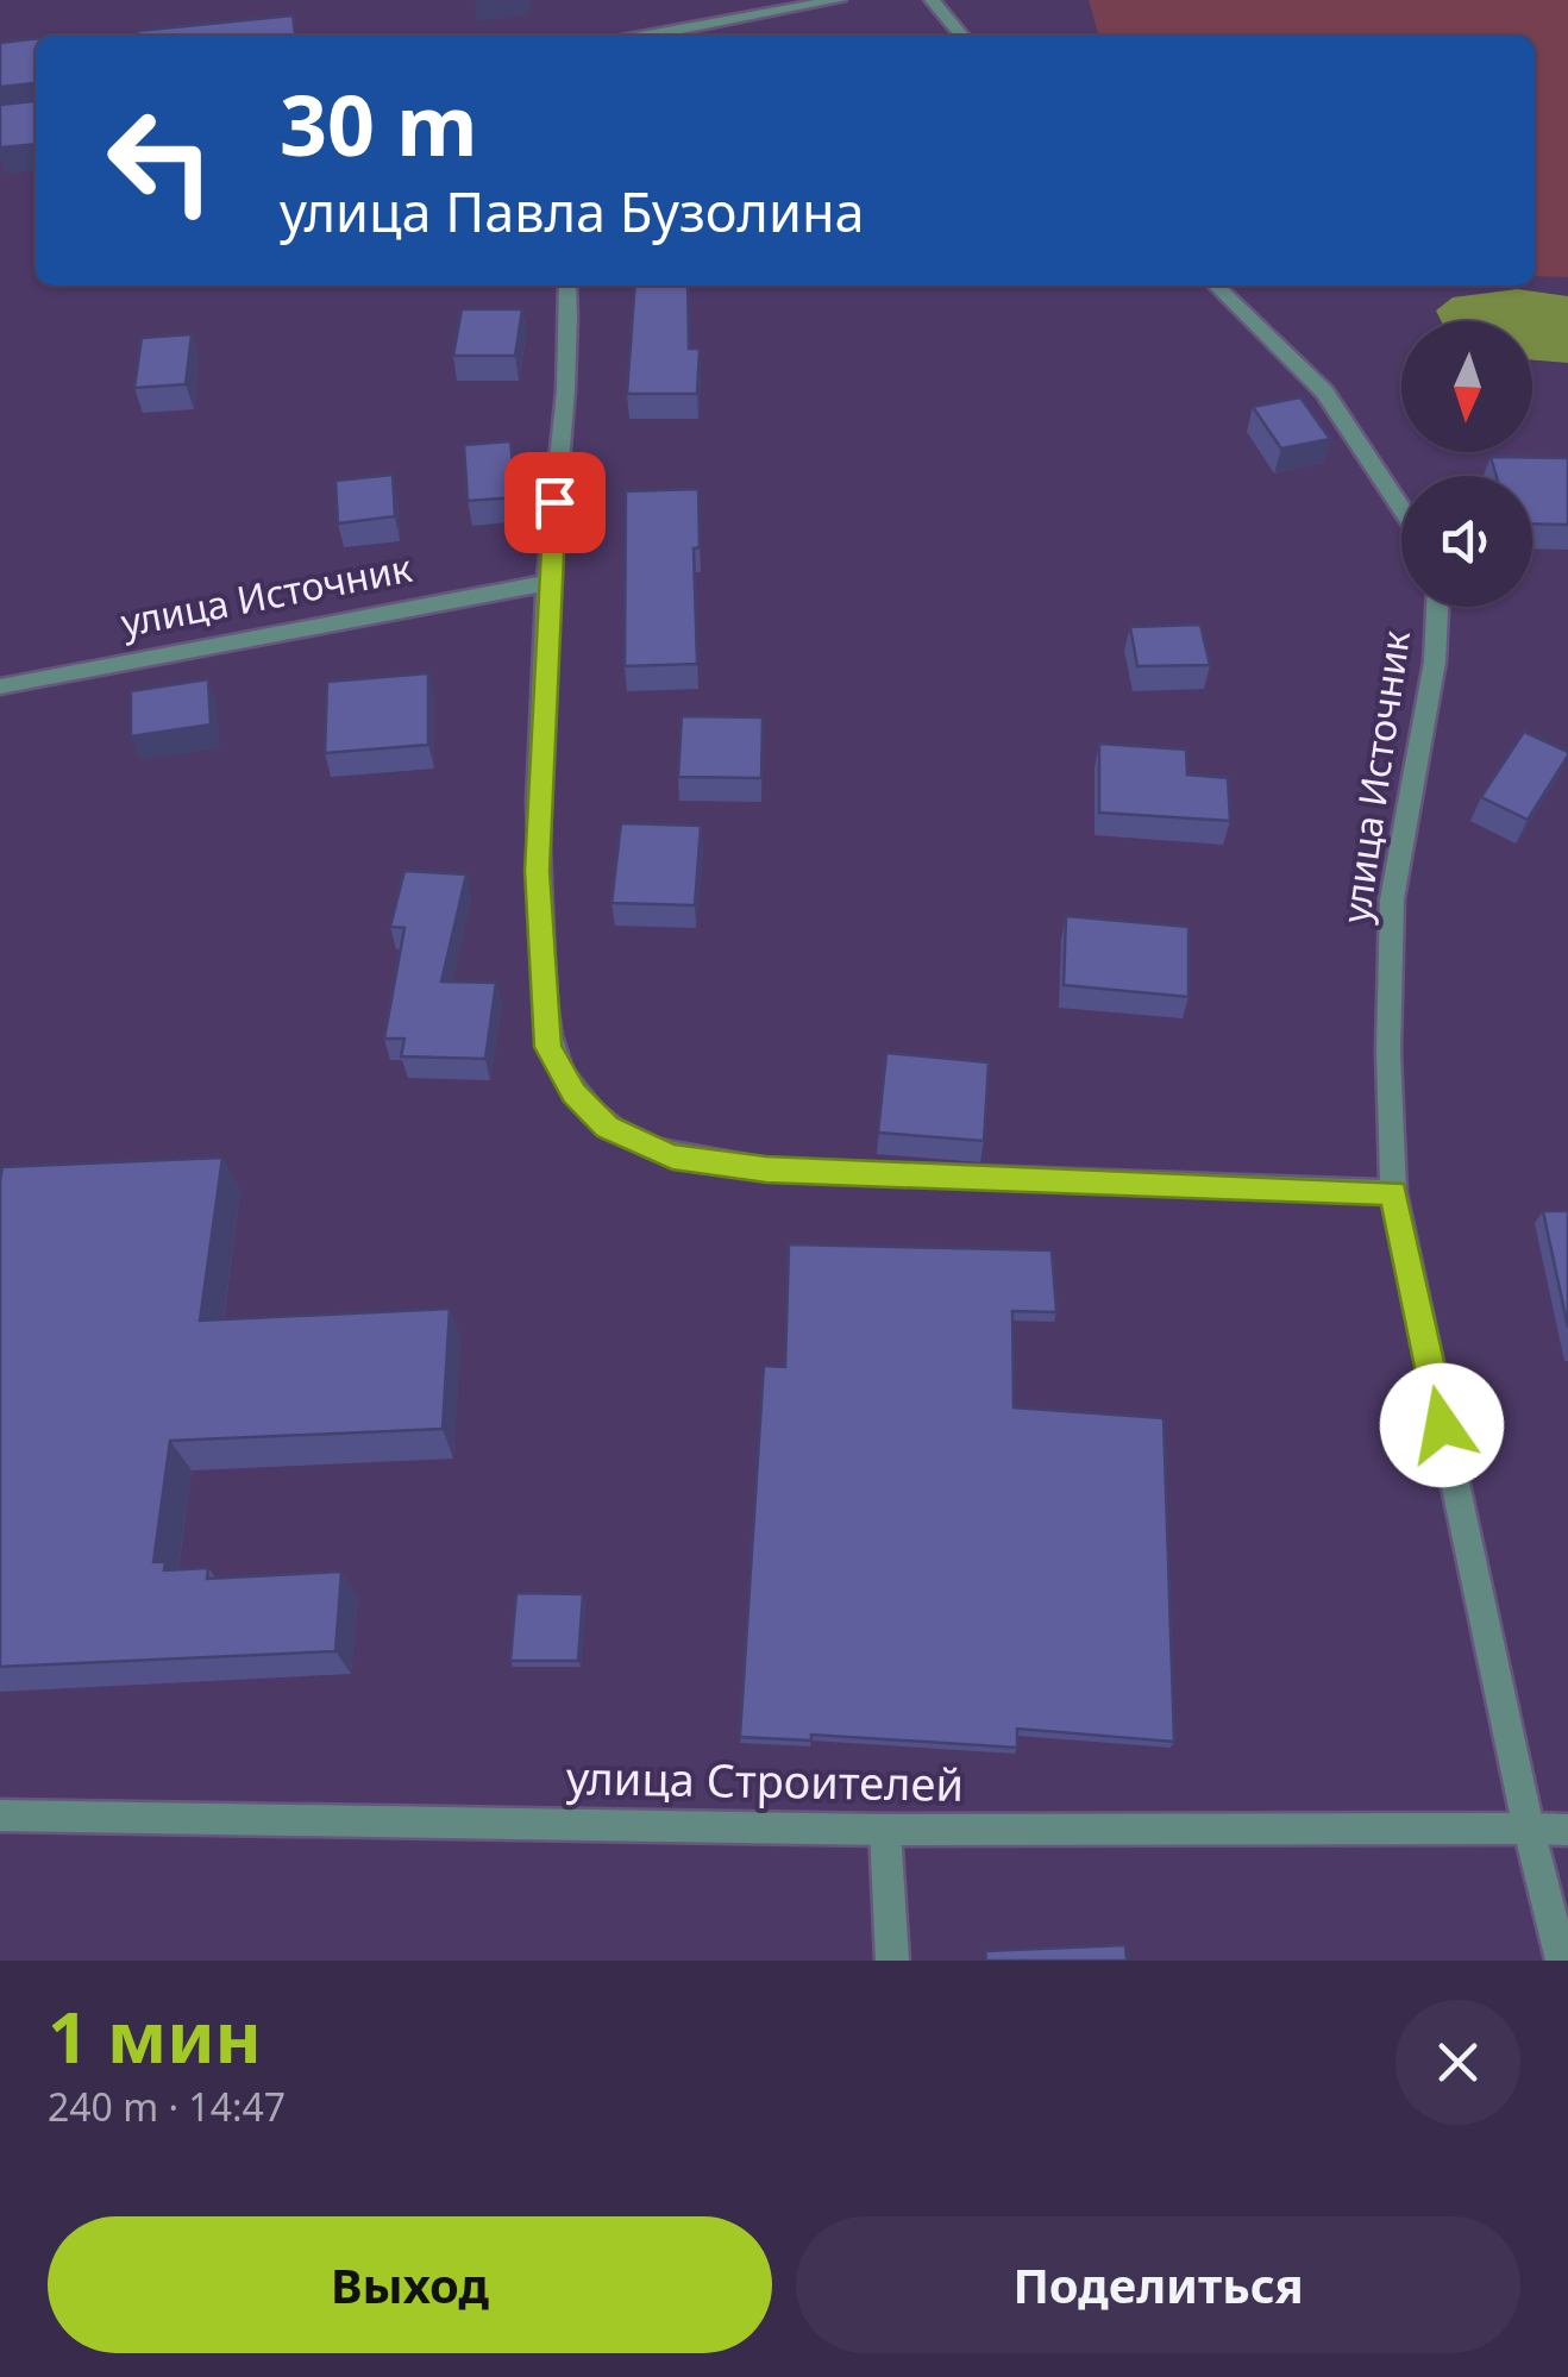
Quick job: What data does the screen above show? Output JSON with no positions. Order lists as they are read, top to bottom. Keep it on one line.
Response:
{"streets":{"street":["улица Источник","улица Строителей"]},"crossings":[["улица Источник","улица Строителей"]],"north":"bottom","page":{"turn":["30 m","улица Павла Бузолина"],"heading":["1 мин","240 m · 14:47"],"buttons":["Выход","Поделиться"]}}
